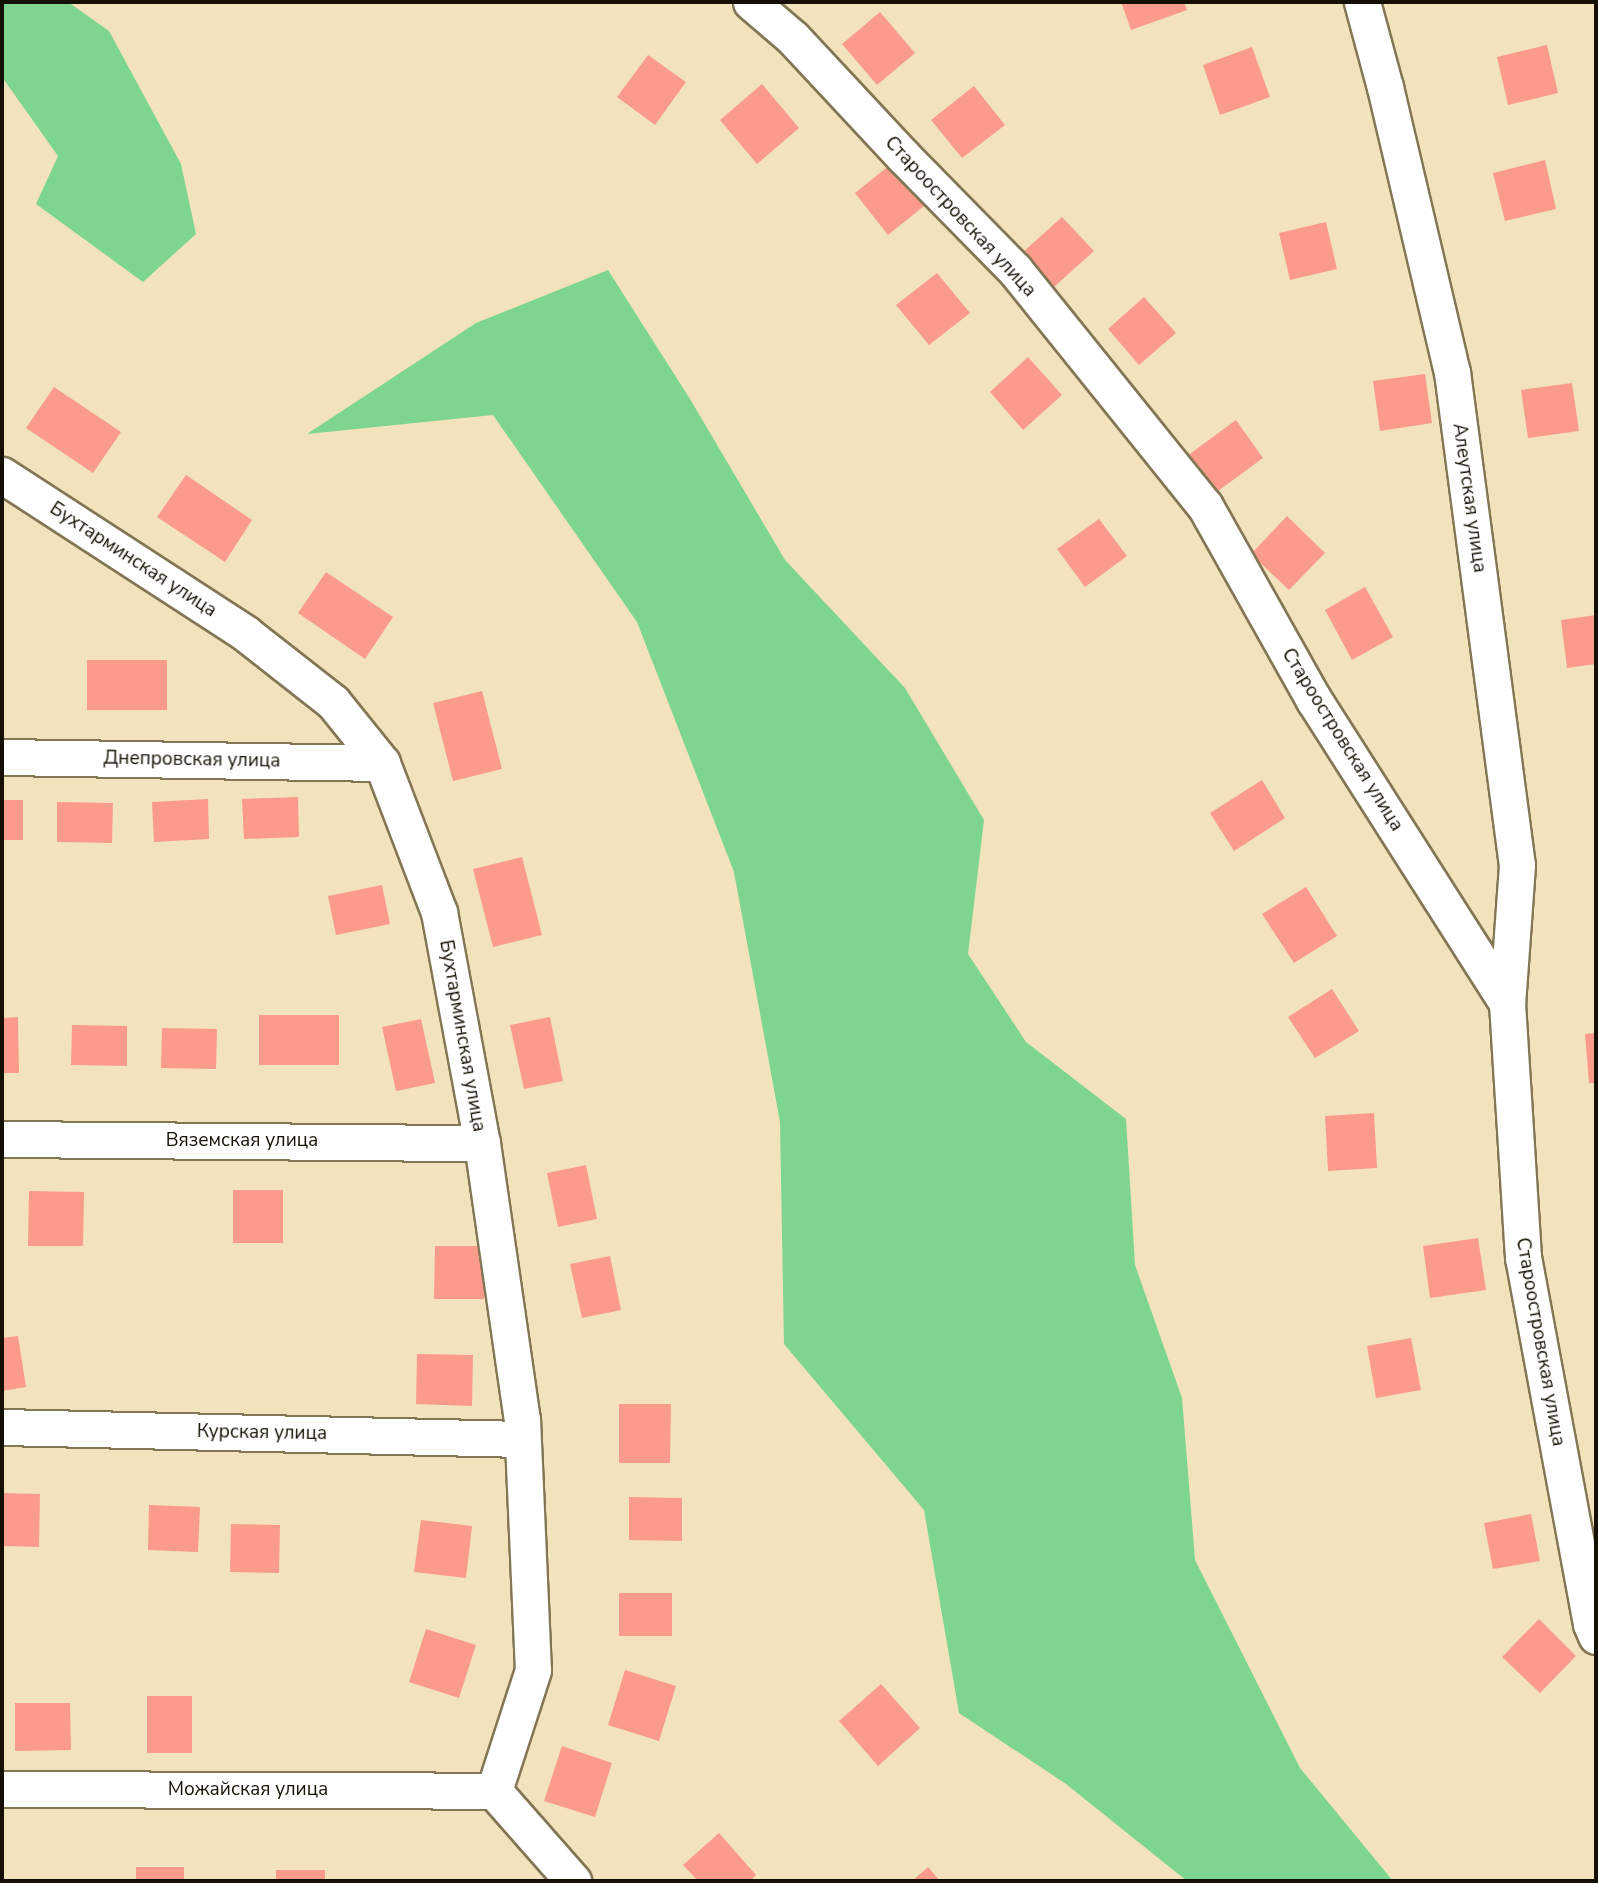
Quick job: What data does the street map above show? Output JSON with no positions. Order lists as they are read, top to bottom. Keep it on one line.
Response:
{"streets":{"street":["Староостровская улица","Алеутская улица","Бухтарминская улица","Днепровская улица","Вяземская улица","Курская улица","Можайская улица"]},"crossings":[["Староостровская улица","Алеутская улица"],["Бухтарминская улица","Днепровская улица"],["Бухтарминская улица","Вяземская улица"],["Бухтарминская улица","Курская улица"],["Бухтарминская улица","Можайская улица"]]}
